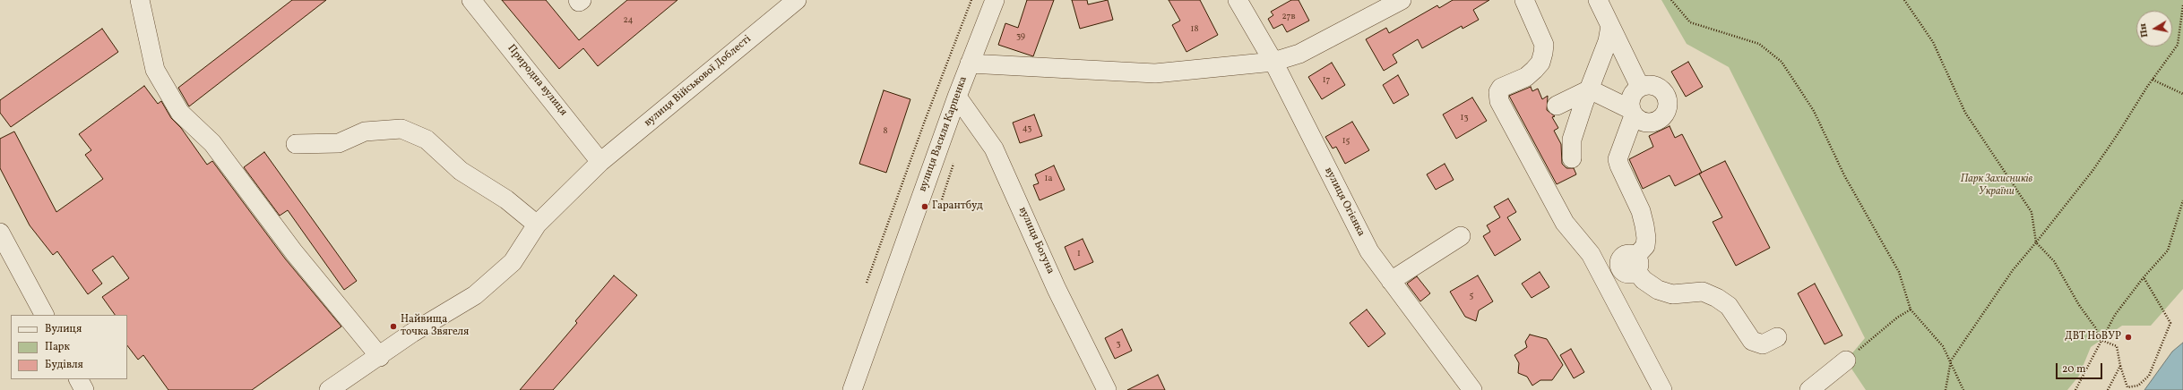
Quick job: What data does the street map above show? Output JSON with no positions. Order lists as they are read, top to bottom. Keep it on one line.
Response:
{"streets":{"street":["Природна вулиця","вулиця Військової Доблесті","вулиця Василя Карпенка","вулиця Огієнка","вулиця Богуна"]},"crossings":[["Природна вулиця","вулиця Військової Доблесті"],["вулиця Василя Карпенка","вулиця Богуна"]],"parks":["Парк Захисників України"],"places":["Гарантбуд","Найвища точка Звягеля","ДВТ НоВУР"],"house_numbers":["27в","24","18","39","17","13","43","8","15","1а","1","5","3"],"legend":["Вулиця","Парк","Будівля"],"scale_bar":"20 m","north":"left"}
